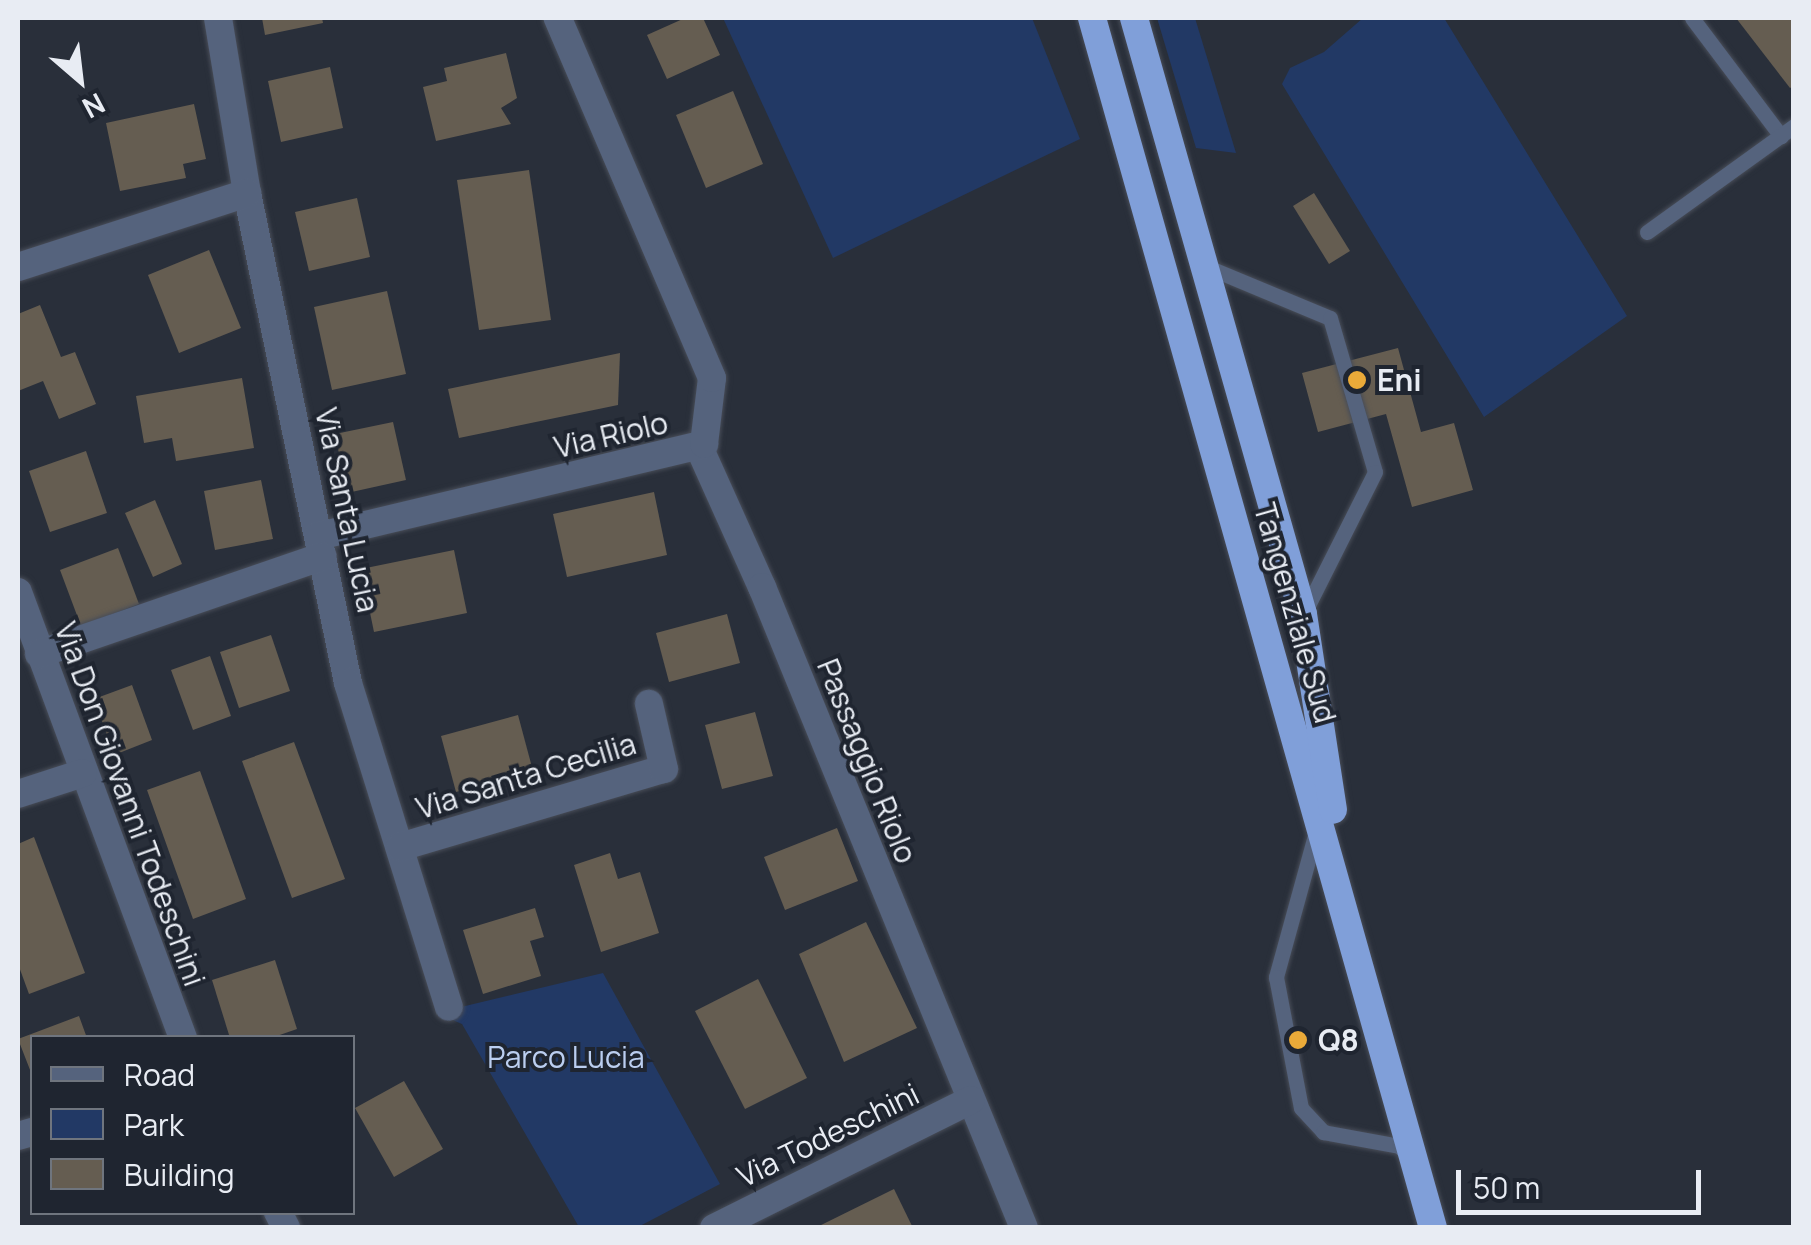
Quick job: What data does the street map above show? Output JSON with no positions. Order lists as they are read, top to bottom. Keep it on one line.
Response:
{"streets":{"highway":["Tangenziale Sud"],"street":["Via Riolo","Via Santa Lucia","Passaggio Riolo","Via Santa Cecilia","Via Don Giovanni Todeschini","Via Todeschini"]},"crossings":[["Via Riolo","Via Santa Lucia"],["Via Riolo","Passaggio Riolo"],["Via Riolo","Via Don Giovanni Todeschini"],["Via Santa Lucia","Via Santa Cecilia"],["Passaggio Riolo","Via Todeschini"]],"parks":["Parco Lucia"],"places":["Eni","Q8"],"legend":["Road","Park","Building"],"scale_bar":"50 m","north":"bottom right"}
